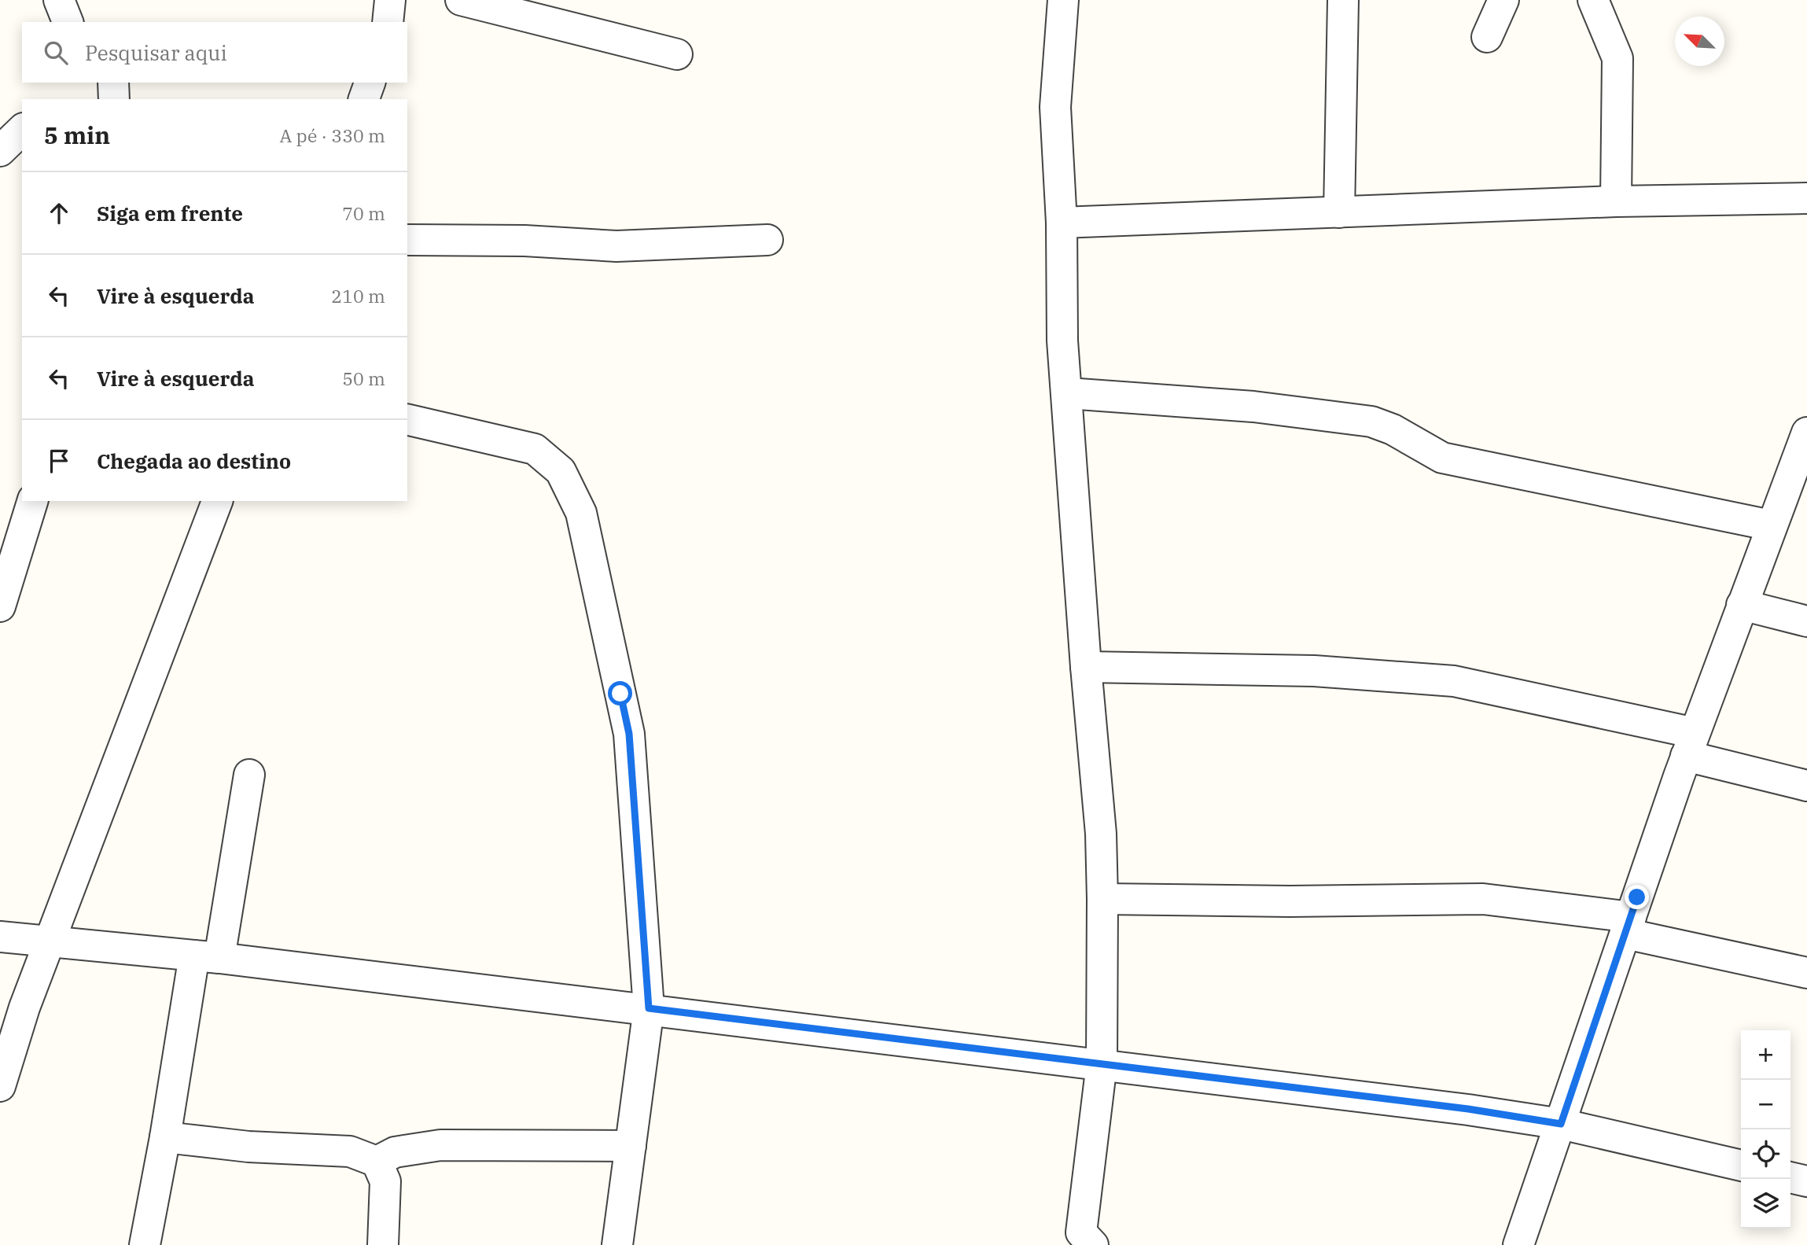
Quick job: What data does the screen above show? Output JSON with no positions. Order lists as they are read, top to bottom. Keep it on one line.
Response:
{"north":"top left","page":{"search":"Pesquisar aqui","heading":["5 min","A pé · 330 m"],"list":[["Siga em frente","70 m"],["Vire à esquerda","210 m"],["Vire à esquerda","50 m"],"Chegada ao destino"],"map_buttons":["+","−"]}}
